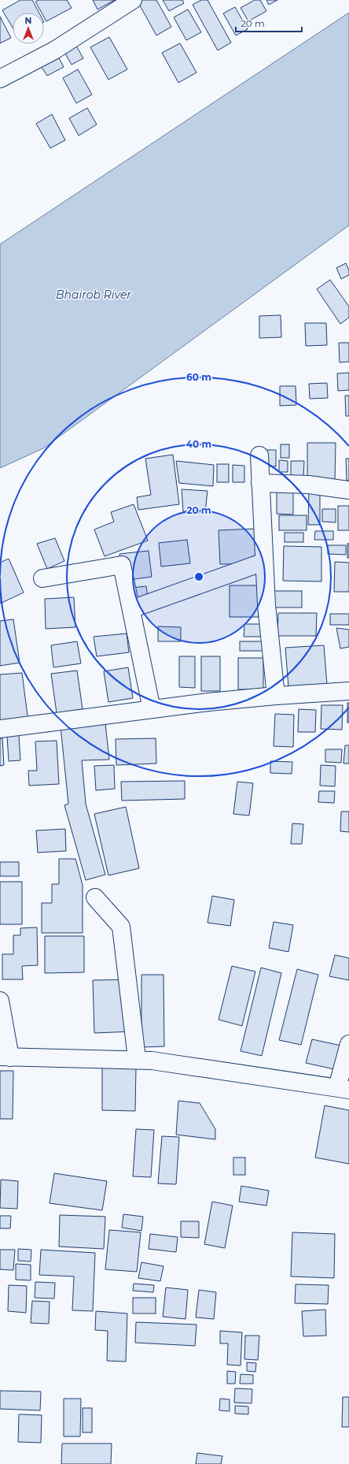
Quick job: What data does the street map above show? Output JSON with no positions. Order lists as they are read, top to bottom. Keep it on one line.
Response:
{"water":["Bhairob River"],"scale_bar":"20 m","north":"top","rings":["60 m","40 m","20 m"]}
